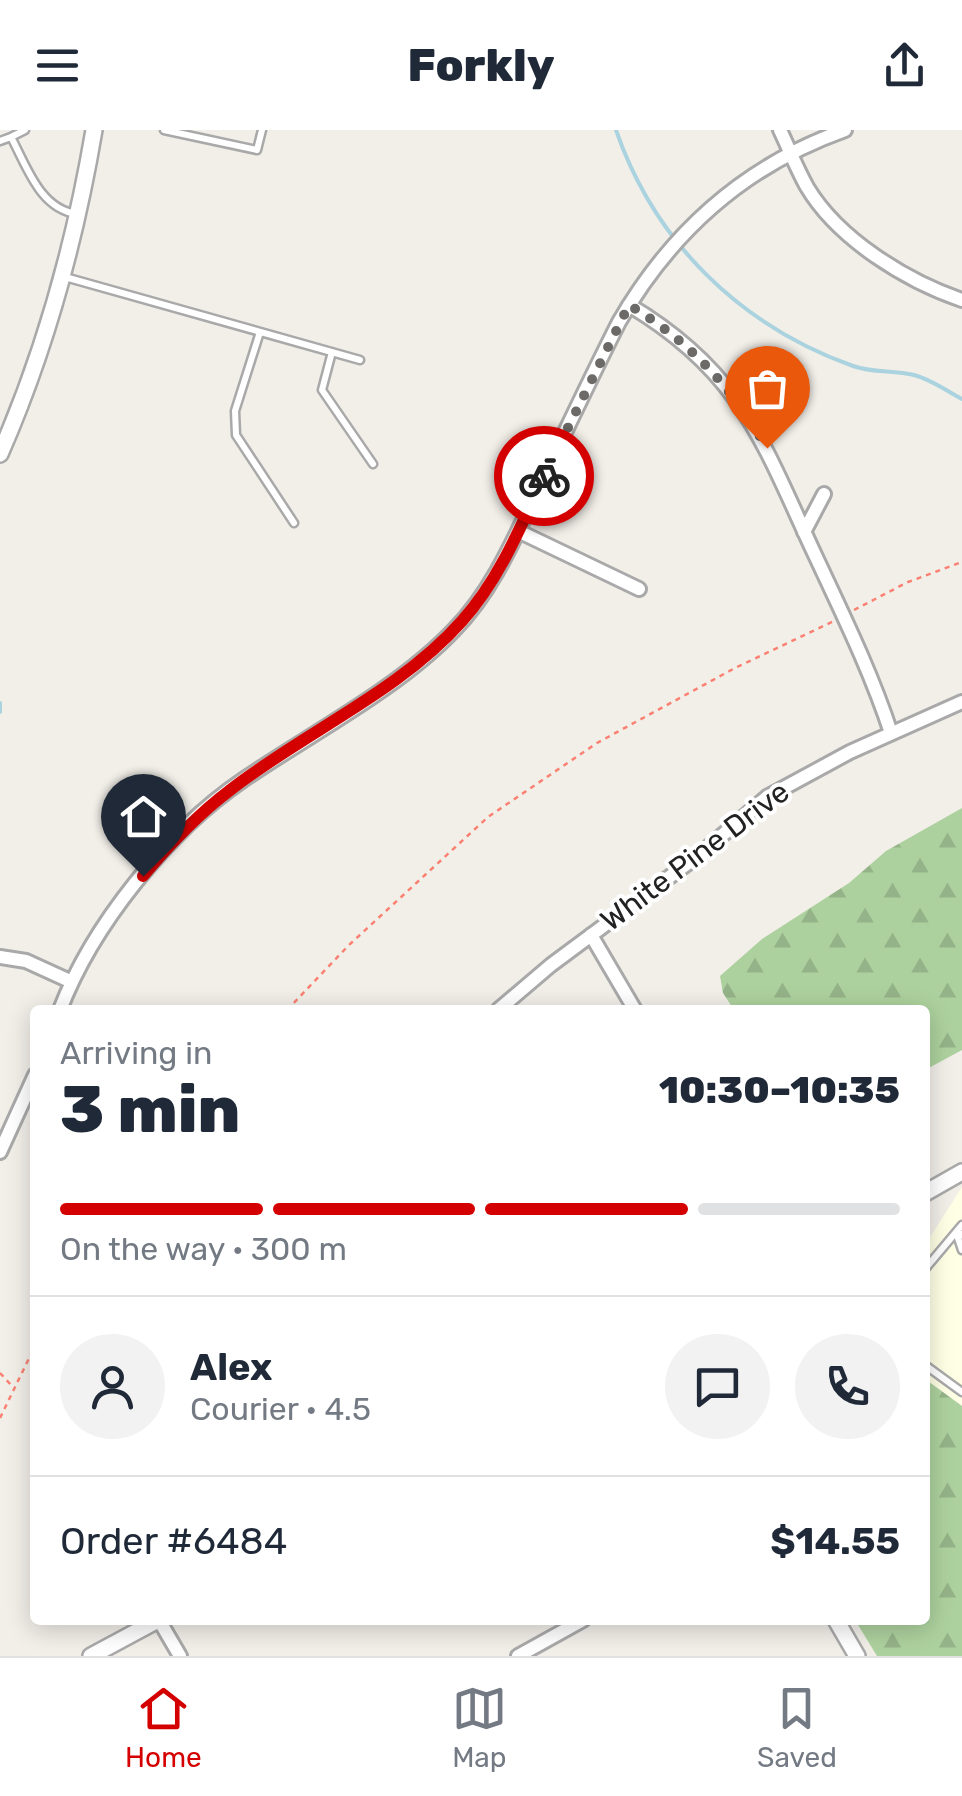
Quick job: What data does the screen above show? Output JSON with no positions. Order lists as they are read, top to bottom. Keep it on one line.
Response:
{"streets":{"street":["White Pine Drive"]},"page":{"header":"Forkly","heading":["3 min","Arriving in","10:30–10:35"],"panel":["Alex","Courier · 4.5","Order #6484","$14.55"],"bar":"On the way · 300 m","tabs":["Home","Map","Saved"]}}
